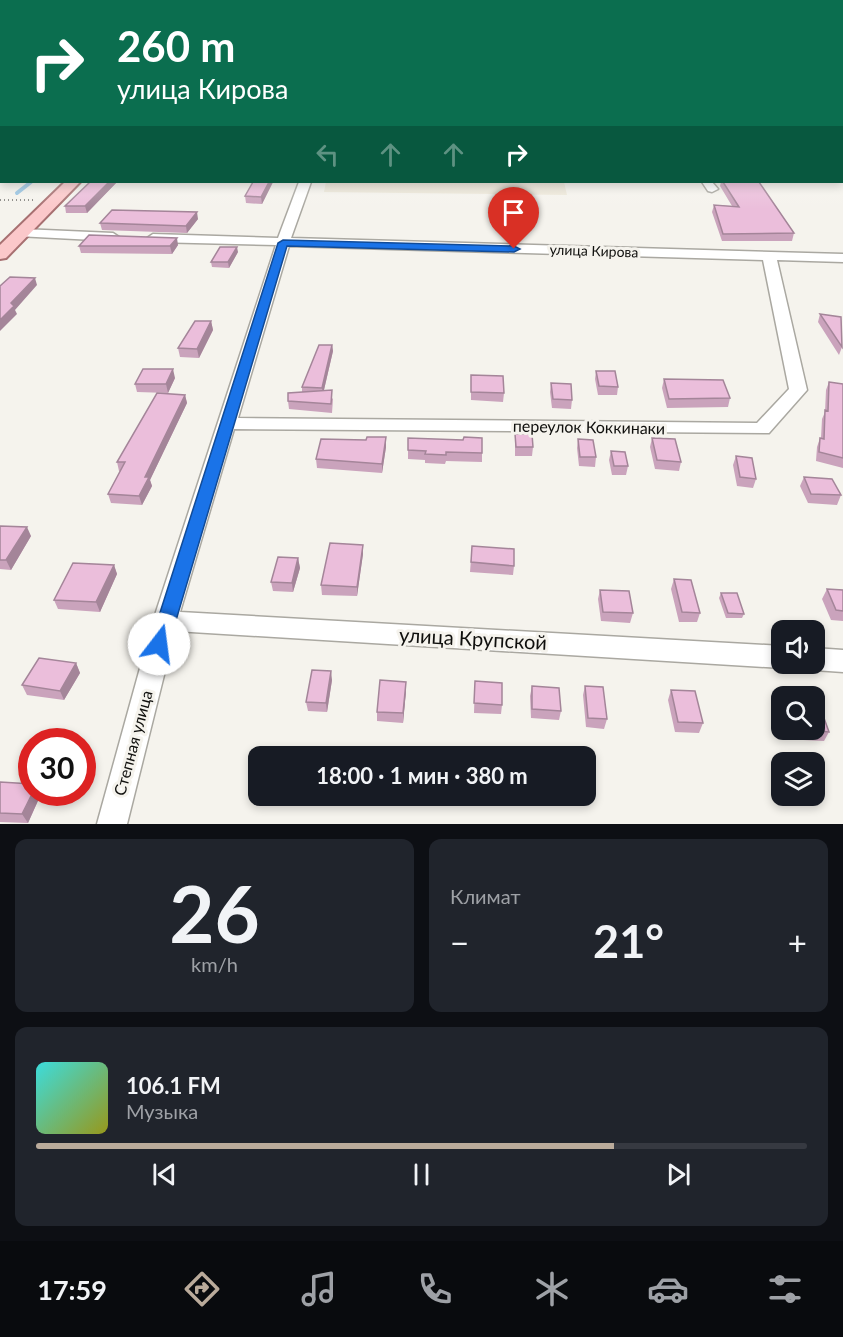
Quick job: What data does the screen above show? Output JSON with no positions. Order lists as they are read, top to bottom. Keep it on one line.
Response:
{"streets":{"street":["улица Кирова","переулок Коккинаки","улица Крупской","Степная улица"]},"crossings":[["улица Кирова","переулок Коккинаки"],["улица Кирова","Степная улица"],["переулок Коккинаки","Степная улица"],["улица Крупской","Степная улица"]],"page":{"turn":["260 m","улица Кирова"],"limit":"30","trip":"18:00 · 1 мин · 380 m","tile":[["26","km/h"],"Климат"],"heat":["−","21°","+"],"song":["106.1 FM","Музыка"],"tabs":"17:59"}}
